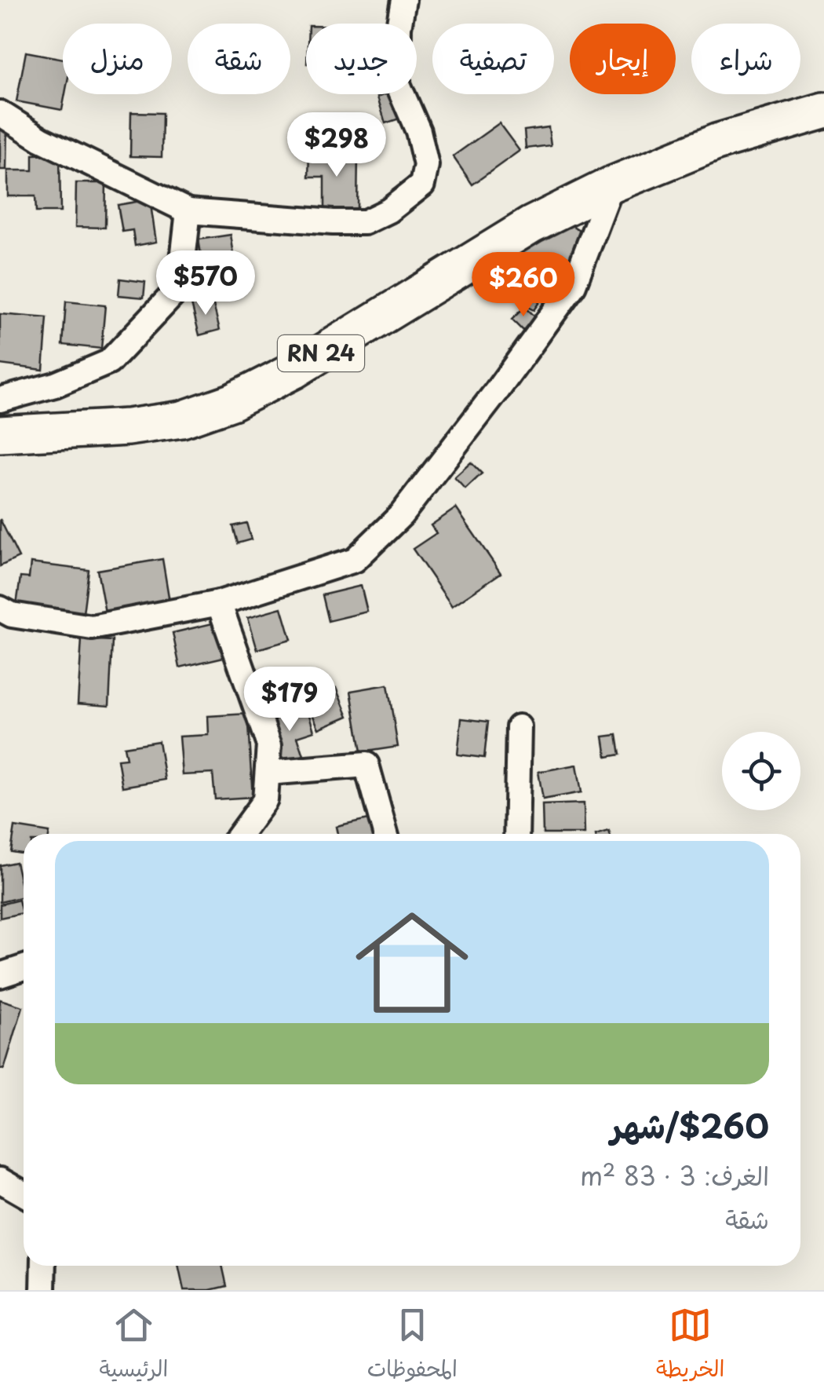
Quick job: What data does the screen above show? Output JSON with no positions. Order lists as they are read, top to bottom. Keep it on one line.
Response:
{"streets":{"main road":["RN 24"]},"page":{"chip":["شراء","إيجار","تصفية","جديد","شقة","منزل"],"price":["$298","$570","$260","$179"],"list":[{"name":"$260/شهر","note":"الغرف: 3 · 83 m² · شقة"}],"tabs":["الخريطة","المحفوظات","الرئيسية"]}}
